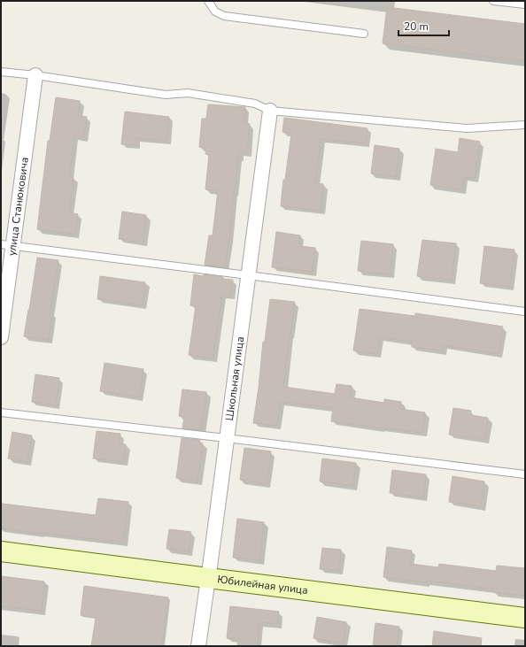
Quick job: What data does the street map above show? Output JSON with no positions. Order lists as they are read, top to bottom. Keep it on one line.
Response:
{"streets":{"main road":["Юбилейная улица"],"street":["улица Станюковича","Школьная улица"]},"crossings":[["Школьная улица","Юбилейная улица"]],"scale_bar":"20 m"}
